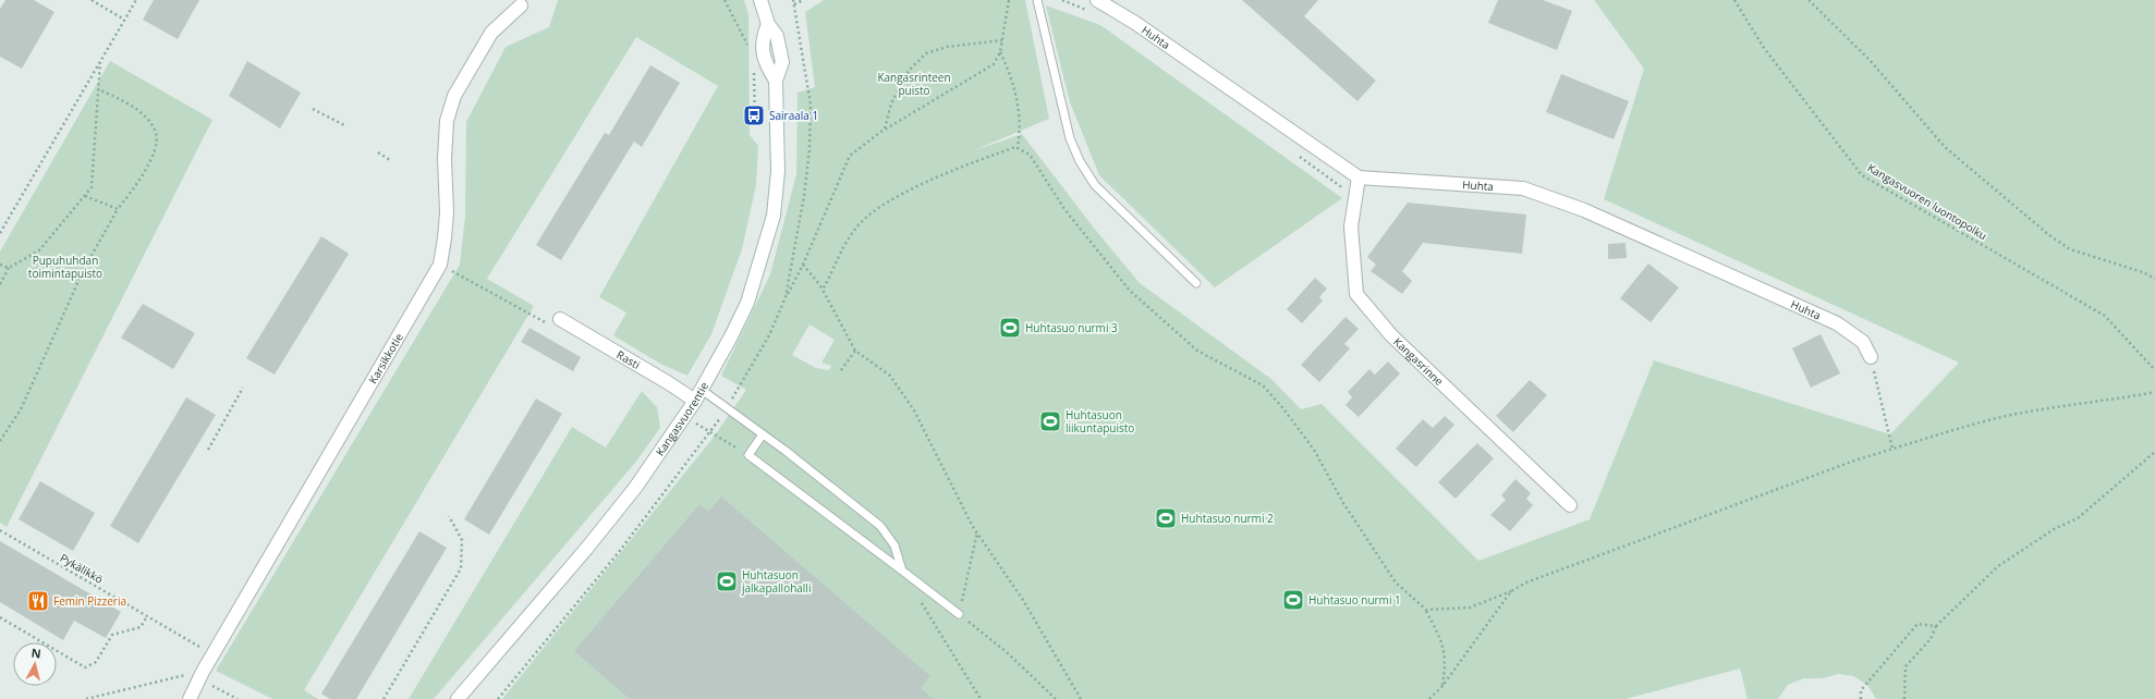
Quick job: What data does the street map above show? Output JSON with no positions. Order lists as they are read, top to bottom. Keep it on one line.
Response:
{"streets":{"street":["Huhta","Karsikkotie","Rasti","Kangasrinne","Kangasvuorentie"],"path":["Kangasvuoren luontopolku","Pykälikkö"]},"crossings":[["Huhta","Kangasrinne"],["Rasti","Kangasvuorentie"]],"parks":["Kangasrinteen puisto","Pupuhuhdan toimintapuisto"],"places":{"bus stop":["Sairaala 1"],"sports":["Huhtasuo nurmi 3","Huhtasuon liikuntapuisto","Huhtasuo nurmi 2","Huhtasuon jalkapallohalli","Huhtasuo nurmi 1"],"restaurant":["Femin Pizzeria"]},"north":"top"}
